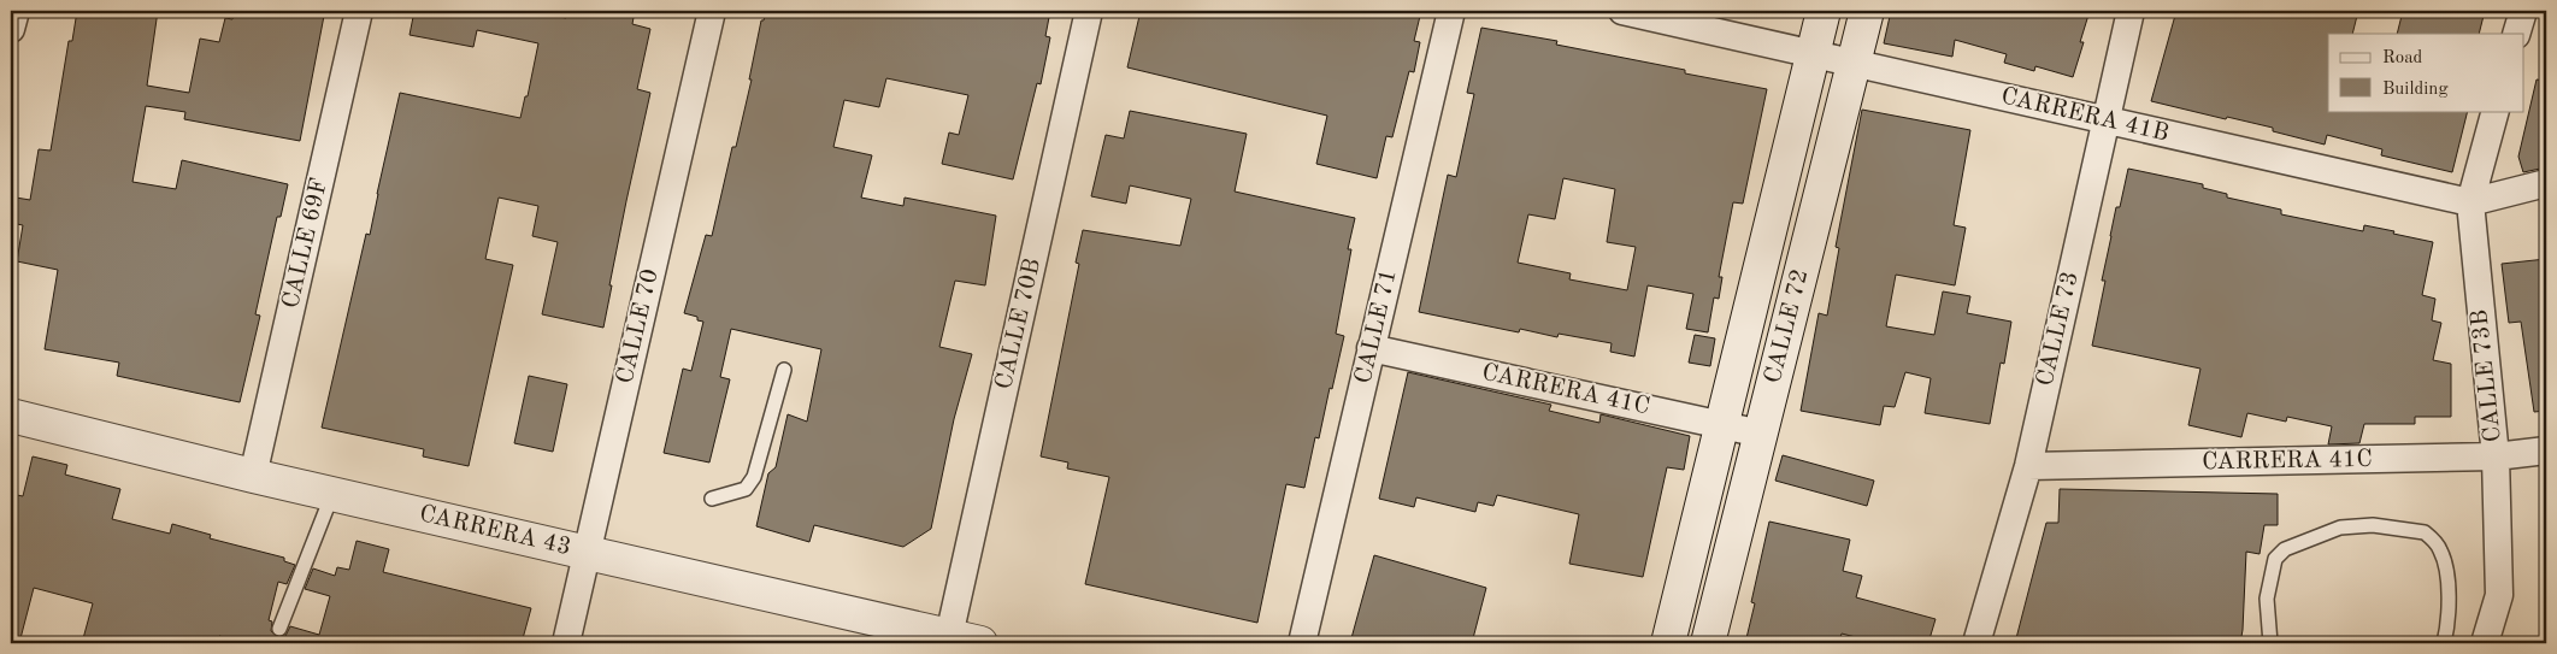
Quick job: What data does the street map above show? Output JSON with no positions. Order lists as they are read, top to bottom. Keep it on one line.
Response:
{"streets":{"main road":["CALLE 72","CARRERA 43"],"street":["CARRERA 41B","CALLE 69F","CALLE 70B","CALLE 70","CALLE 71","CALLE 73","CALLE 73B","CARRERA 41C"]},"crossings":[["CARRERA 41B","CALLE 72"],["CARRERA 41B","CALLE 73"],["CARRERA 41B","CALLE 73B"],["CALLE 69F","CARRERA 43"],["CALLE 70B","CARRERA 43"],["CALLE 70","CARRERA 43"],["CALLE 71","CARRERA 41C"],["CALLE 72","CARRERA 41C"],["CALLE 73","CARRERA 41C"],["CALLE 73B","CARRERA 41C"]],"legend":["Road","Building"]}
